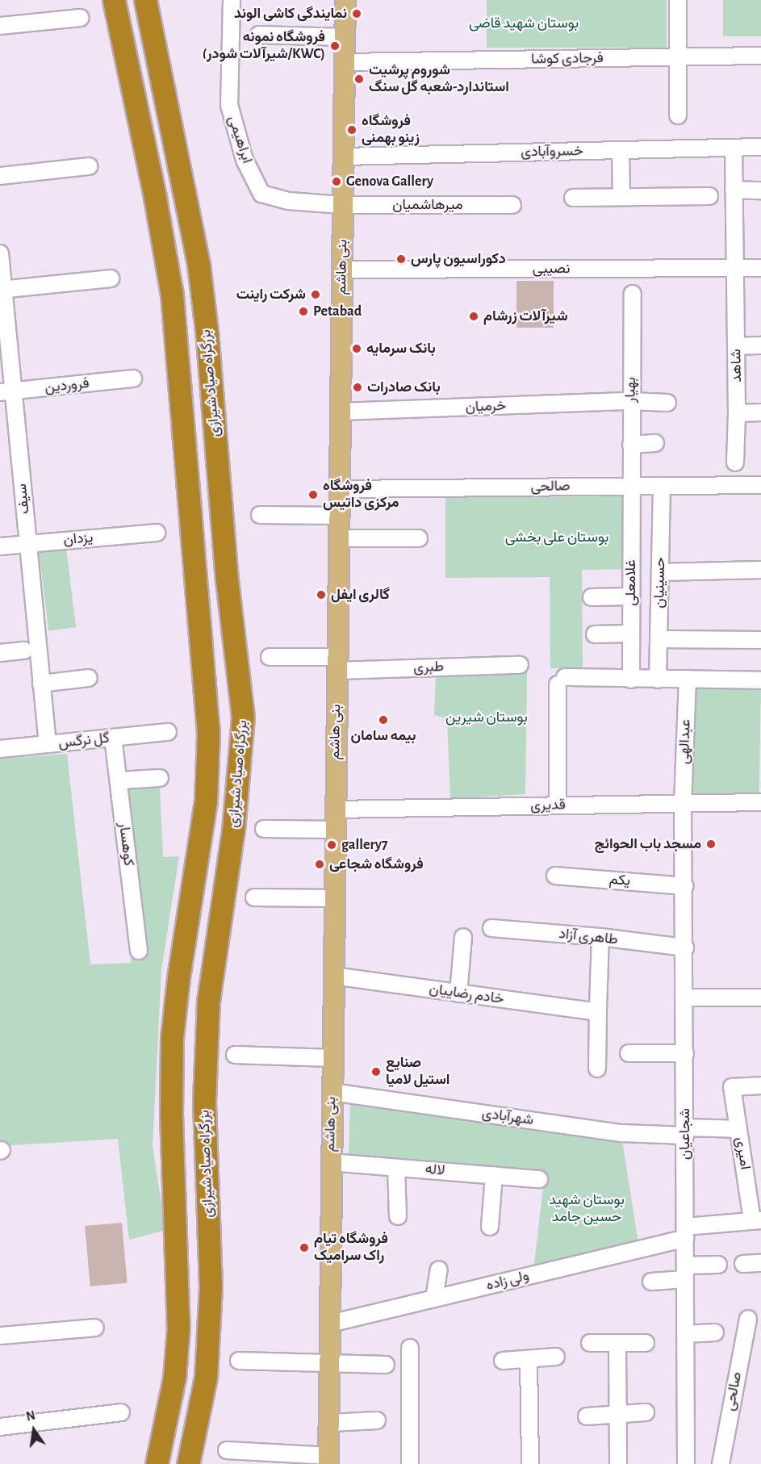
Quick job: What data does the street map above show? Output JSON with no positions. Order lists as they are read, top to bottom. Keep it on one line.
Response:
{"streets":{"highway":["بزرگراه صیاد شیرازی"],"main road":["بنی هاشم"],"street":["فرجادی کوشا","ابراهیمی","خسروآبادی","میرهاشمیان","نصیبی","شاهد","فروردین","بهیار","خرمیان","صالحی","سیف","یزدان","غلامعلی","حسینیان","طبری","گل نرگس","عبدالهی","قدیری","کوهسار","یکم","طاهری آزاد","خادم رضاییان","شهرآبادی","شجاعیان","امیری","لاله","ولی زاده"]},"crossings":[["فرجادی کوشا","بنی هاشم"],["ابراهیمی","میرهاشمیان"],["ابراهیمی","بنی هاشم"],["خسروآبادی","بنی هاشم"],["خسروآبادی","شاهد"],["میرهاشمیان","بنی هاشم"],["بنی هاشم","نصیبی"],["بنی هاشم","خرمیان"],["بنی هاشم","صالحی"],["بنی هاشم","طبری"],["بنی هاشم","قدیری"],["بنی هاشم","خادم رضاییان"],["بنی هاشم","شهرآبادی"],["بنی هاشم","لاله"],["بنی هاشم","ولی زاده"],["نصیبی","شاهد"],["فروردین","سیف"],["بهیار","خرمیان"],["بهیار","صالحی"],["بهیار","غلامعلی"],["صالحی","غلامعلی"],["صالحی","حسینیان"],["سیف","یزدان"],["سیف","گل نرگس"],["گل نرگس","کوهسار"],["عبدالهی","قدیری"],["عبدالهی","شجاعیان"],["قدیری","شجاعیان"],["یکم","شجاعیان"],["طاهری آزاد","شجاعیان"],["شهرآبادی","شجاعیان"],["شهرآبادی","امیری"],["شجاعیان","ولی زاده"],["امیری","ولی زاده"]],"parks":["بوستان شهید قاضی","بوستان علی بخشی","بوستان شیرین","بوستان شهید حسین جامد"],"places":["نمایندگی کاشی الوند","فروشگاه نمونه (شیرآلات شودر/KWC)","شوروم پرشیت استاندارد-شعبه گل سنگ","فروشگاه زینو بهمنی","Genova Gallery","دکوراسیون پارس","شرکت راینت","Petabad","شیرآلات زرشام","بانک سرمایه","بانک صادرات","فروشگاه مرکزی داتیس","گالری ایفل","بیمه سامان","مسجد باب الحوائج","gallery7","فروشگاه شجاعی","صنایع استیل لامیا","فروشگاه تیام راک سرامیک"],"north":"top"}
